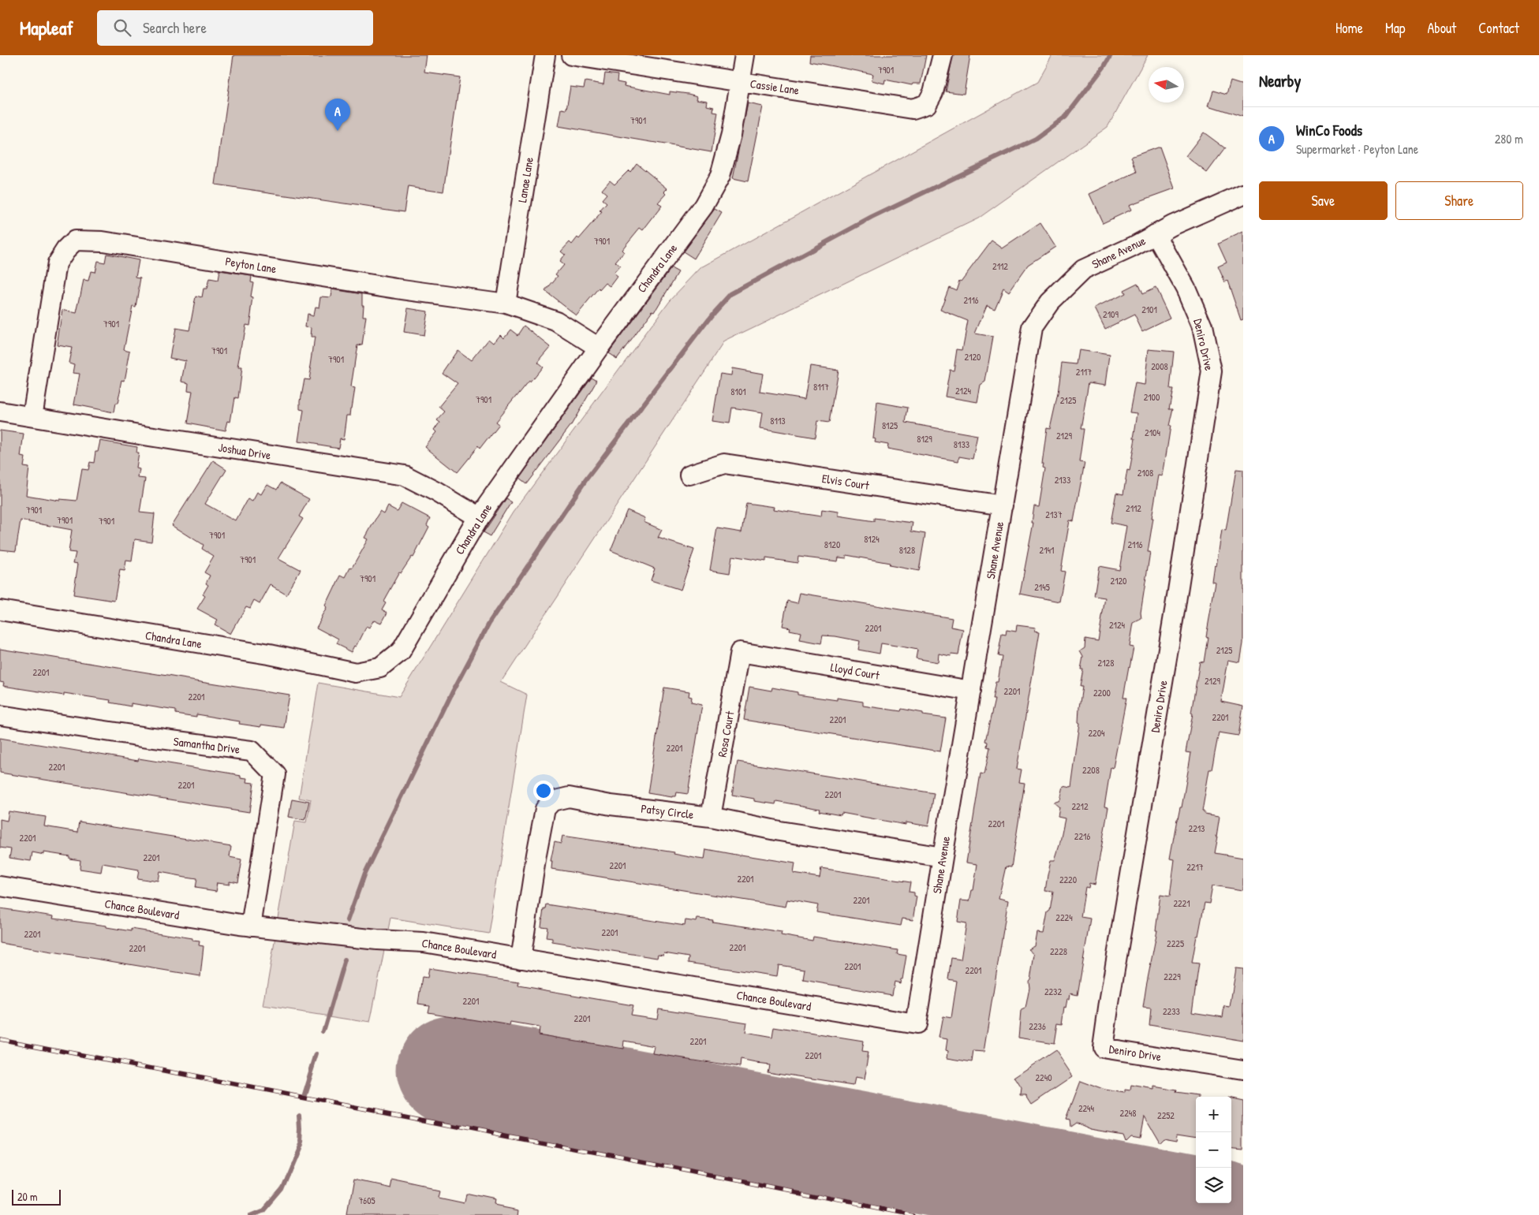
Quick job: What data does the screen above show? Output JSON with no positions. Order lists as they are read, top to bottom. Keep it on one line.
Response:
{"streets":{"street":["Cassie Lane","Lanae Lane","Shane Avenue","Peyton Lane","Chandra Lane","Deniro Drive","Joshua Drive","Elvis Court","Lloyd Court","Rosa Court","Samantha Drive","Patsy Circle","Chance Boulevard"]},"crossings":[["Cassie Lane","Chandra Lane"],["Lanae Lane","Peyton Lane"],["Shane Avenue","Deniro Drive"],["Shane Avenue","Elvis Court"],["Shane Avenue","Lloyd Court"],["Shane Avenue","Patsy Circle"],["Shane Avenue","Chance Boulevard"],["Peyton Lane","Chandra Lane"],["Peyton Lane","Joshua Drive"],["Chandra Lane","Joshua Drive"],["Lloyd Court","Rosa Court"],["Rosa Court","Patsy Circle"],["Samantha Drive","Chance Boulevard"],["Patsy Circle","Chance Boulevard"]],"house_numbers":["7901","7901","7901","2112","2116","2101","2109","7901","7901","2120","7901","2008","2117","8117","2124","8101","2100","7901","2125","8113","8125","2104","2129","8129","8133","2108","2133","2112","7901","2137","7901","7901","7901","8124","8120","2116","8128","2141","7901","7901","2120","2145","2124","2201","2125","2128","2201","2129","2201","2200","2201","2201","2201","2204","2201","2201","2208","2201","2201","2212","2201","2213","2216","2201","2201","2201","2217","2201","2220","2201","2221","2224","2201","2201","2225","2201","2201","2228","2201","2201","2229","2232","2201","2233","2201","2236","2201","2201","2240","2244","2248","2252","7605"],"scale_bar":"20 m","north":"left","page":{"header":"Mapleaf","search":"Search here","nav":["Home","Map","About","Contact"],"heading":"Nearby","pins":"A","list":[{"mark":"A","name":"WinCo Foods","note":"Supermarket · Peyton Lane","value":"280 m"}],"buttons":["Save","Share"],"map_buttons":["+","−"],"scale":"20 m"}}
